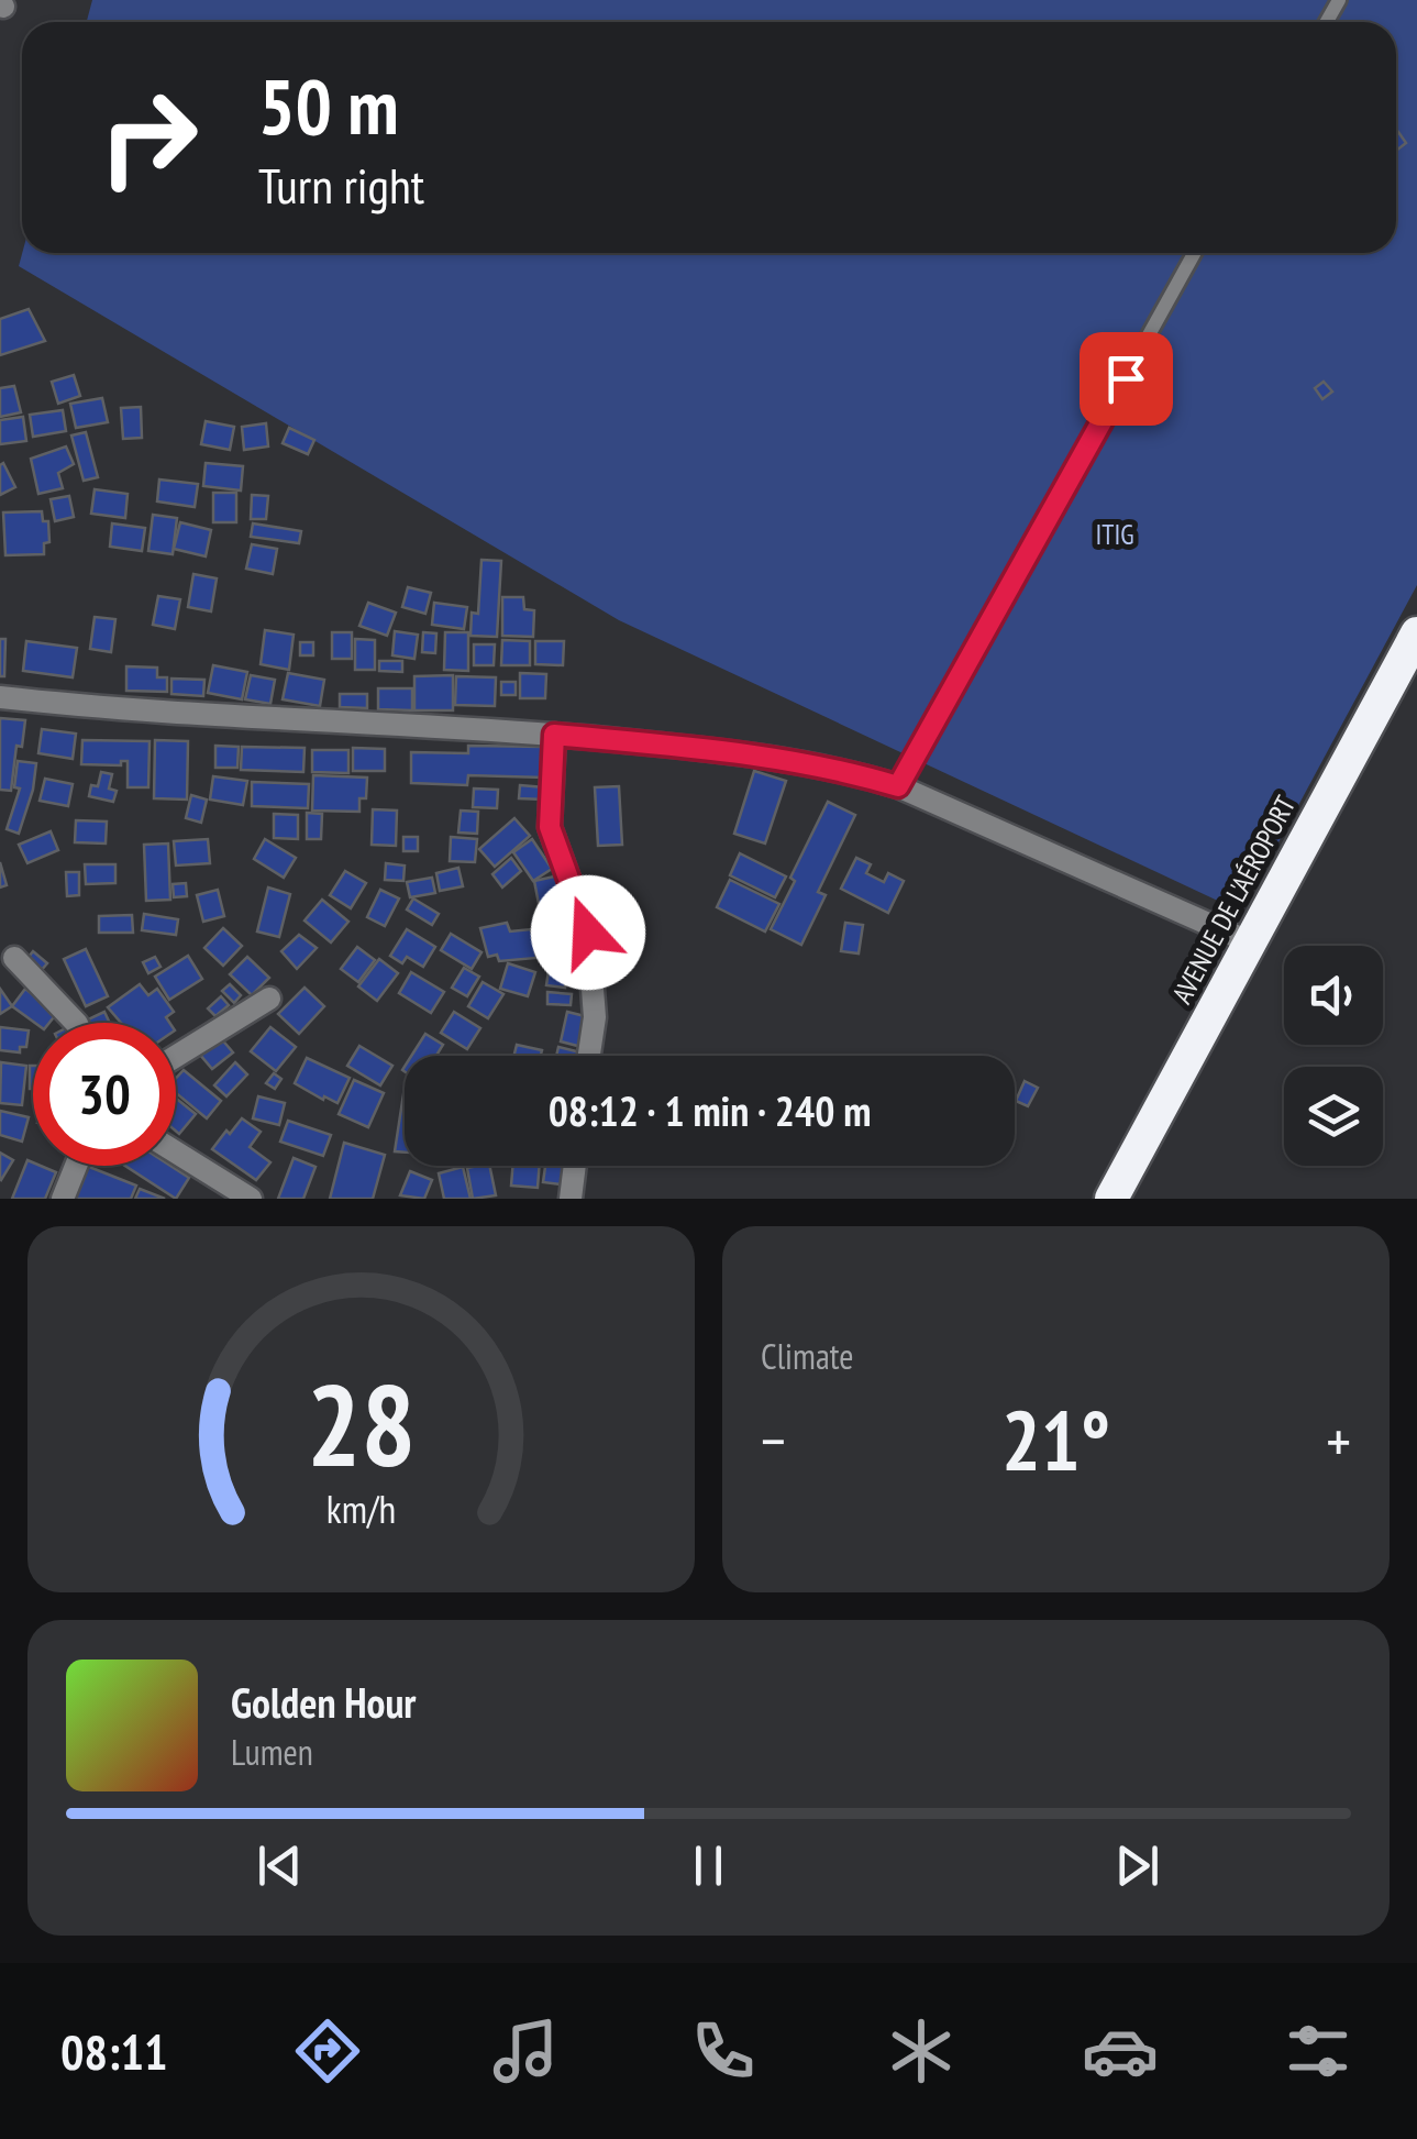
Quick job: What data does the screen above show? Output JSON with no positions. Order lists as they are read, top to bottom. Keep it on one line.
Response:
{"streets":{"highway":["AVENUE DE L'AÉROPORT"]},"parks":["ITIG"],"page":{"turn":["50 m","Turn right"],"limit":"30","trip":"08:12 · 1 min · 240 m","tile":"Climate","heat":["−","21°","+"],"song":["Golden Hour","Lumen"],"tabs":"08:11","gauge":["28","km/h"]}}
